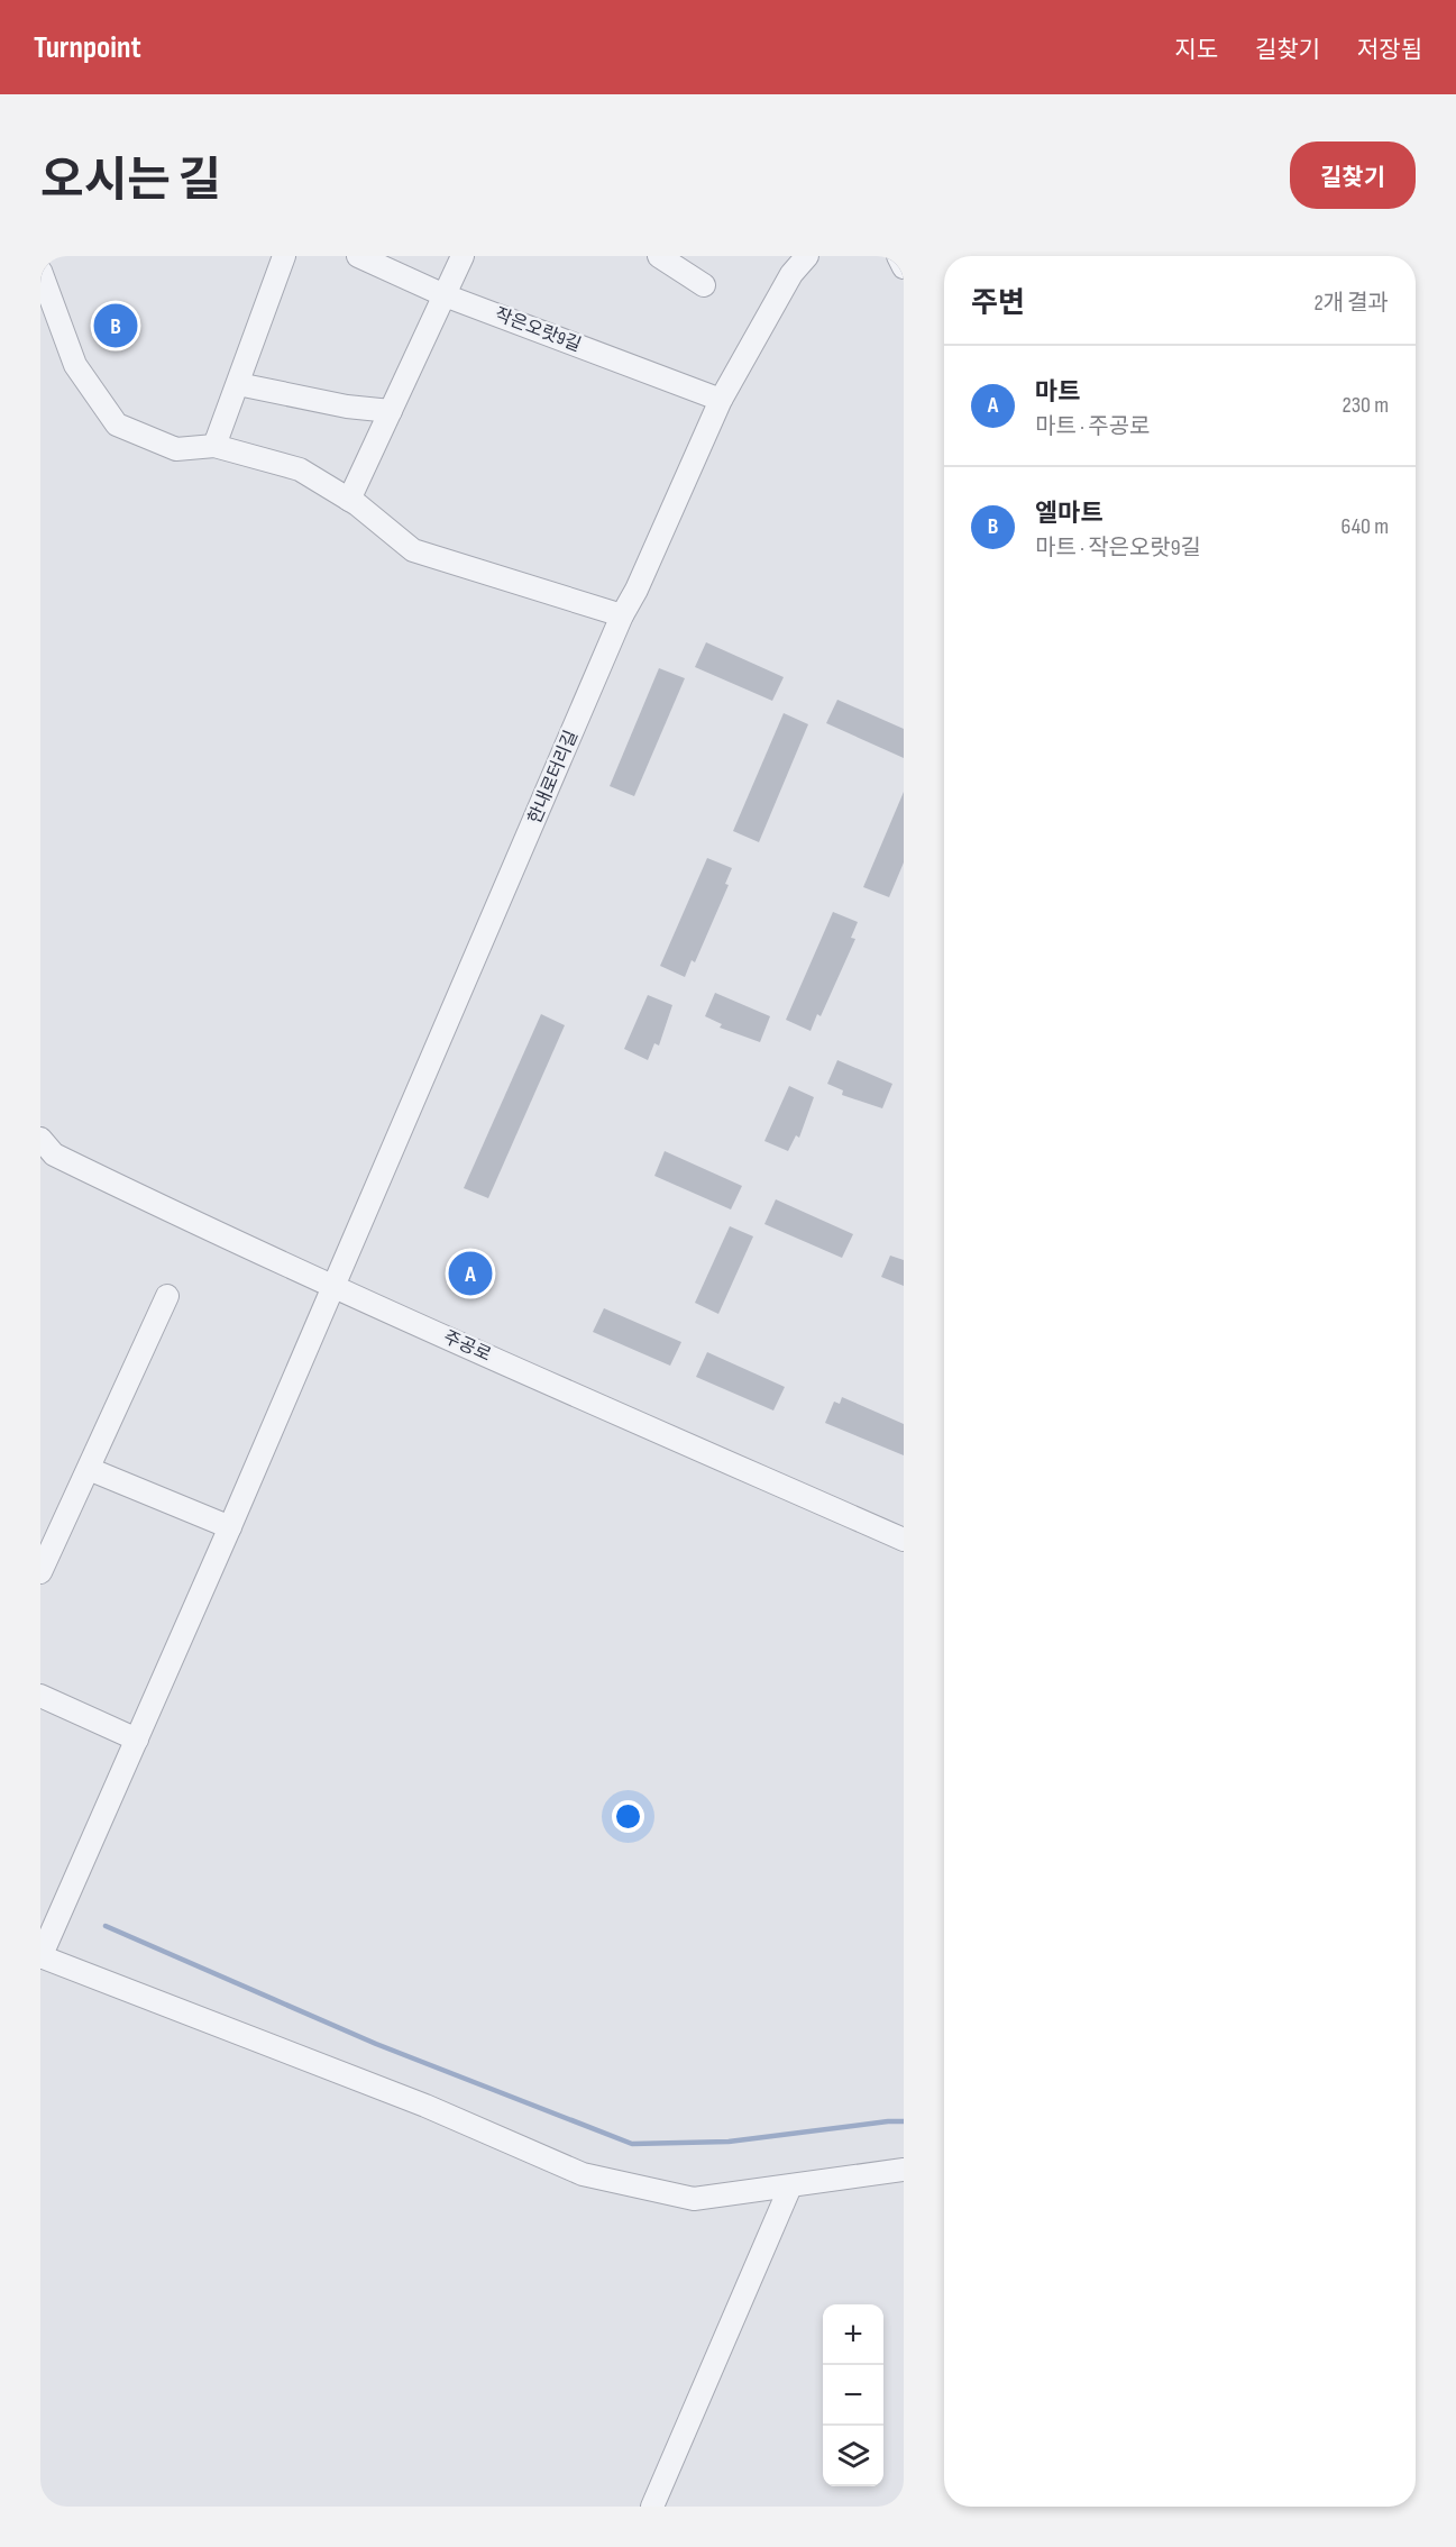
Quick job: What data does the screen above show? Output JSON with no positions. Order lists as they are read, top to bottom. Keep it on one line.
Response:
{"streets":{"street":["작은오랏9길","한내로터리길","주공로"]},"crossings":[["작은오랏9길","한내로터리길"],["한내로터리길","주공로"]],"page":{"header":"Turnpoint","nav":["지도","길찾기","저장됨"],"title":"오시는 길","buttons":"길찾기","heading":["주변","2개 결과"],"pins":["B","A"],"list":[{"mark":"A","name":"마트","note":"마트 · 주공로","value":"230 m"},{"mark":"B","name":"엘마트","note":"마트 · 작은오랏9길","value":"640 m"}],"map_buttons":["+","−"]}}
